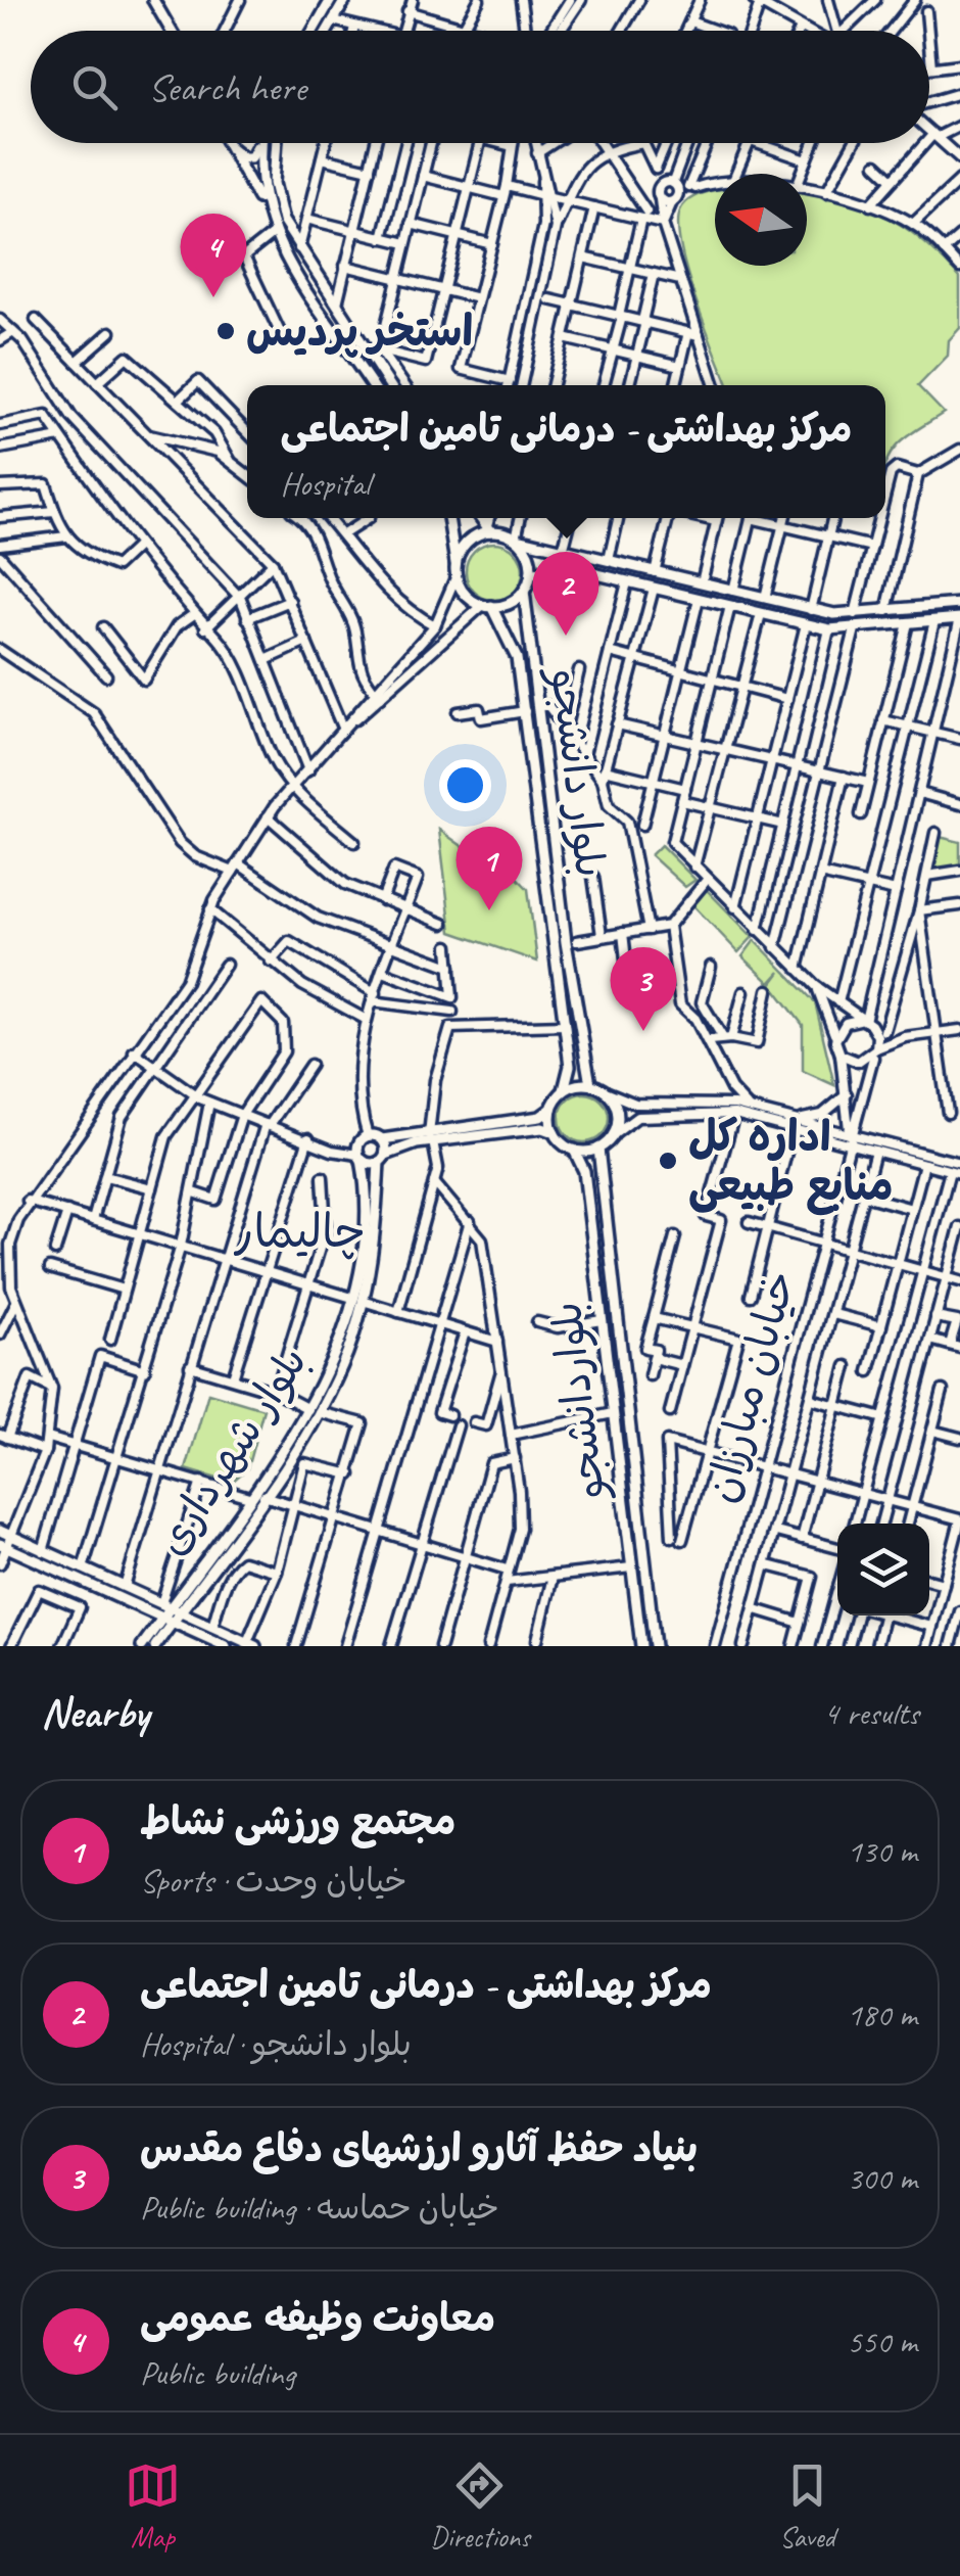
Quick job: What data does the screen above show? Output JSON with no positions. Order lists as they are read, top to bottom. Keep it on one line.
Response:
{"streets":{"main road":["بلوار دانشجو","بلواردانشجو","بلوار شهرداری"],"street":["خیابان مبارزان"]},"crossings":[["بلوار دانشجو","بلواردانشجو"]],"districts":["چالیمار"],"places":["استخر پردیس","اداره کل منابع طبیعی"],"north":"left","page":{"search":"Search here","pins":["4","2","1","3"],"popup":["مرکز بهداشتی - درمانی تامین اجتماعی","Hospital"],"heading":["Nearby","4 results"],"list":[{"mark":"1","name":"مجتمع ورزشی نشاط","note":"Sports · خیابان وحدت","value":"130 m"},{"mark":"2","name":"مرکز بهداشتی - درمانی تامین اجتماعی","note":"Hospital · بلوار دانشجو","value":"180 m"},{"mark":"3","name":"بنیاد حفظ آثارو ارزشهای دفاع مقدس","note":"Public building · خیابان حماسه","value":"300 m"},{"mark":"4","name":"معاونت وظیفه عمومی","note":"Public building","value":"550 m"}],"nav":["Map","Directions","Saved"]}}
